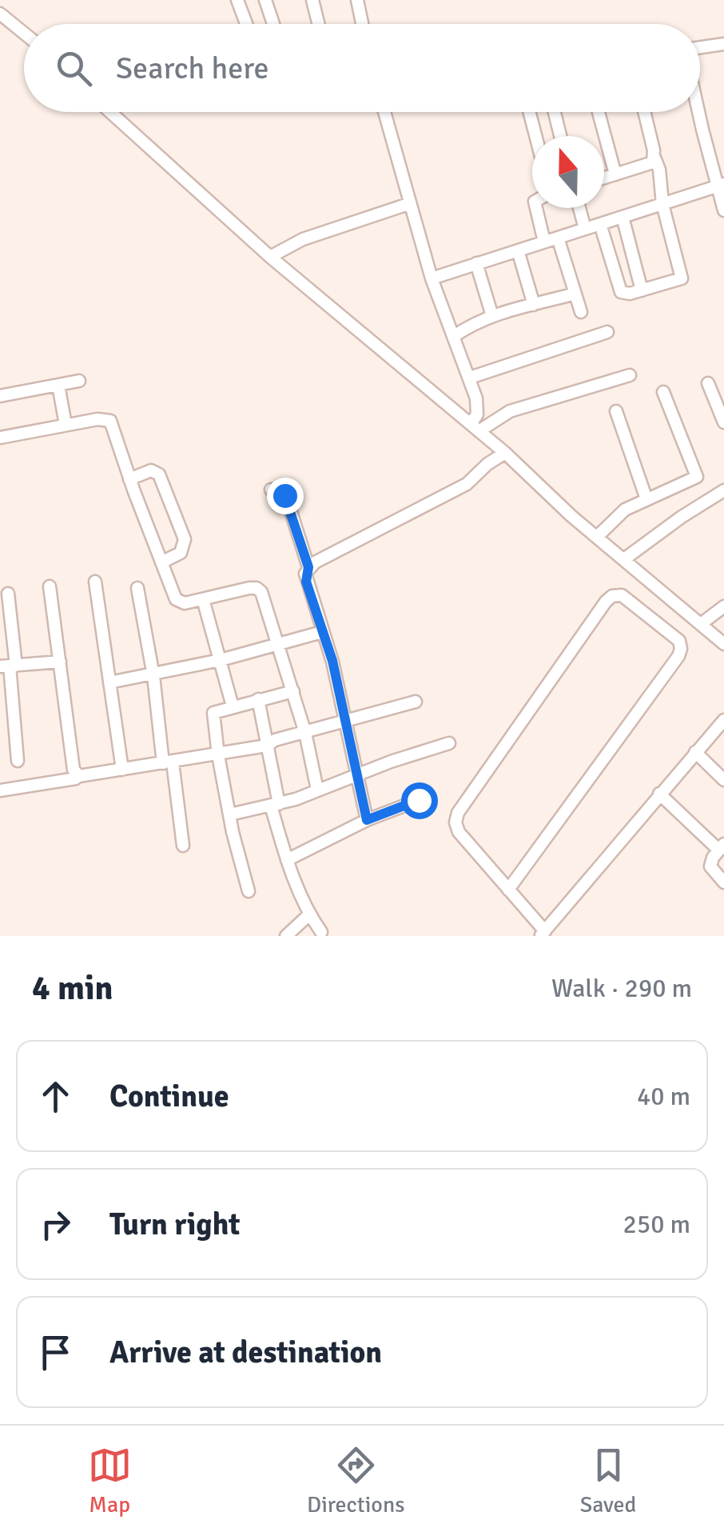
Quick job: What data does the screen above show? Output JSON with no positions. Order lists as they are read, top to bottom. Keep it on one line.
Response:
{"north":"top","page":{"search":"Search here","heading":["4 min","Walk · 290 m"],"list":[["Continue","40 m"],["Turn right","250 m"],"Arrive at destination"],"nav":["Map","Directions","Saved"]}}
